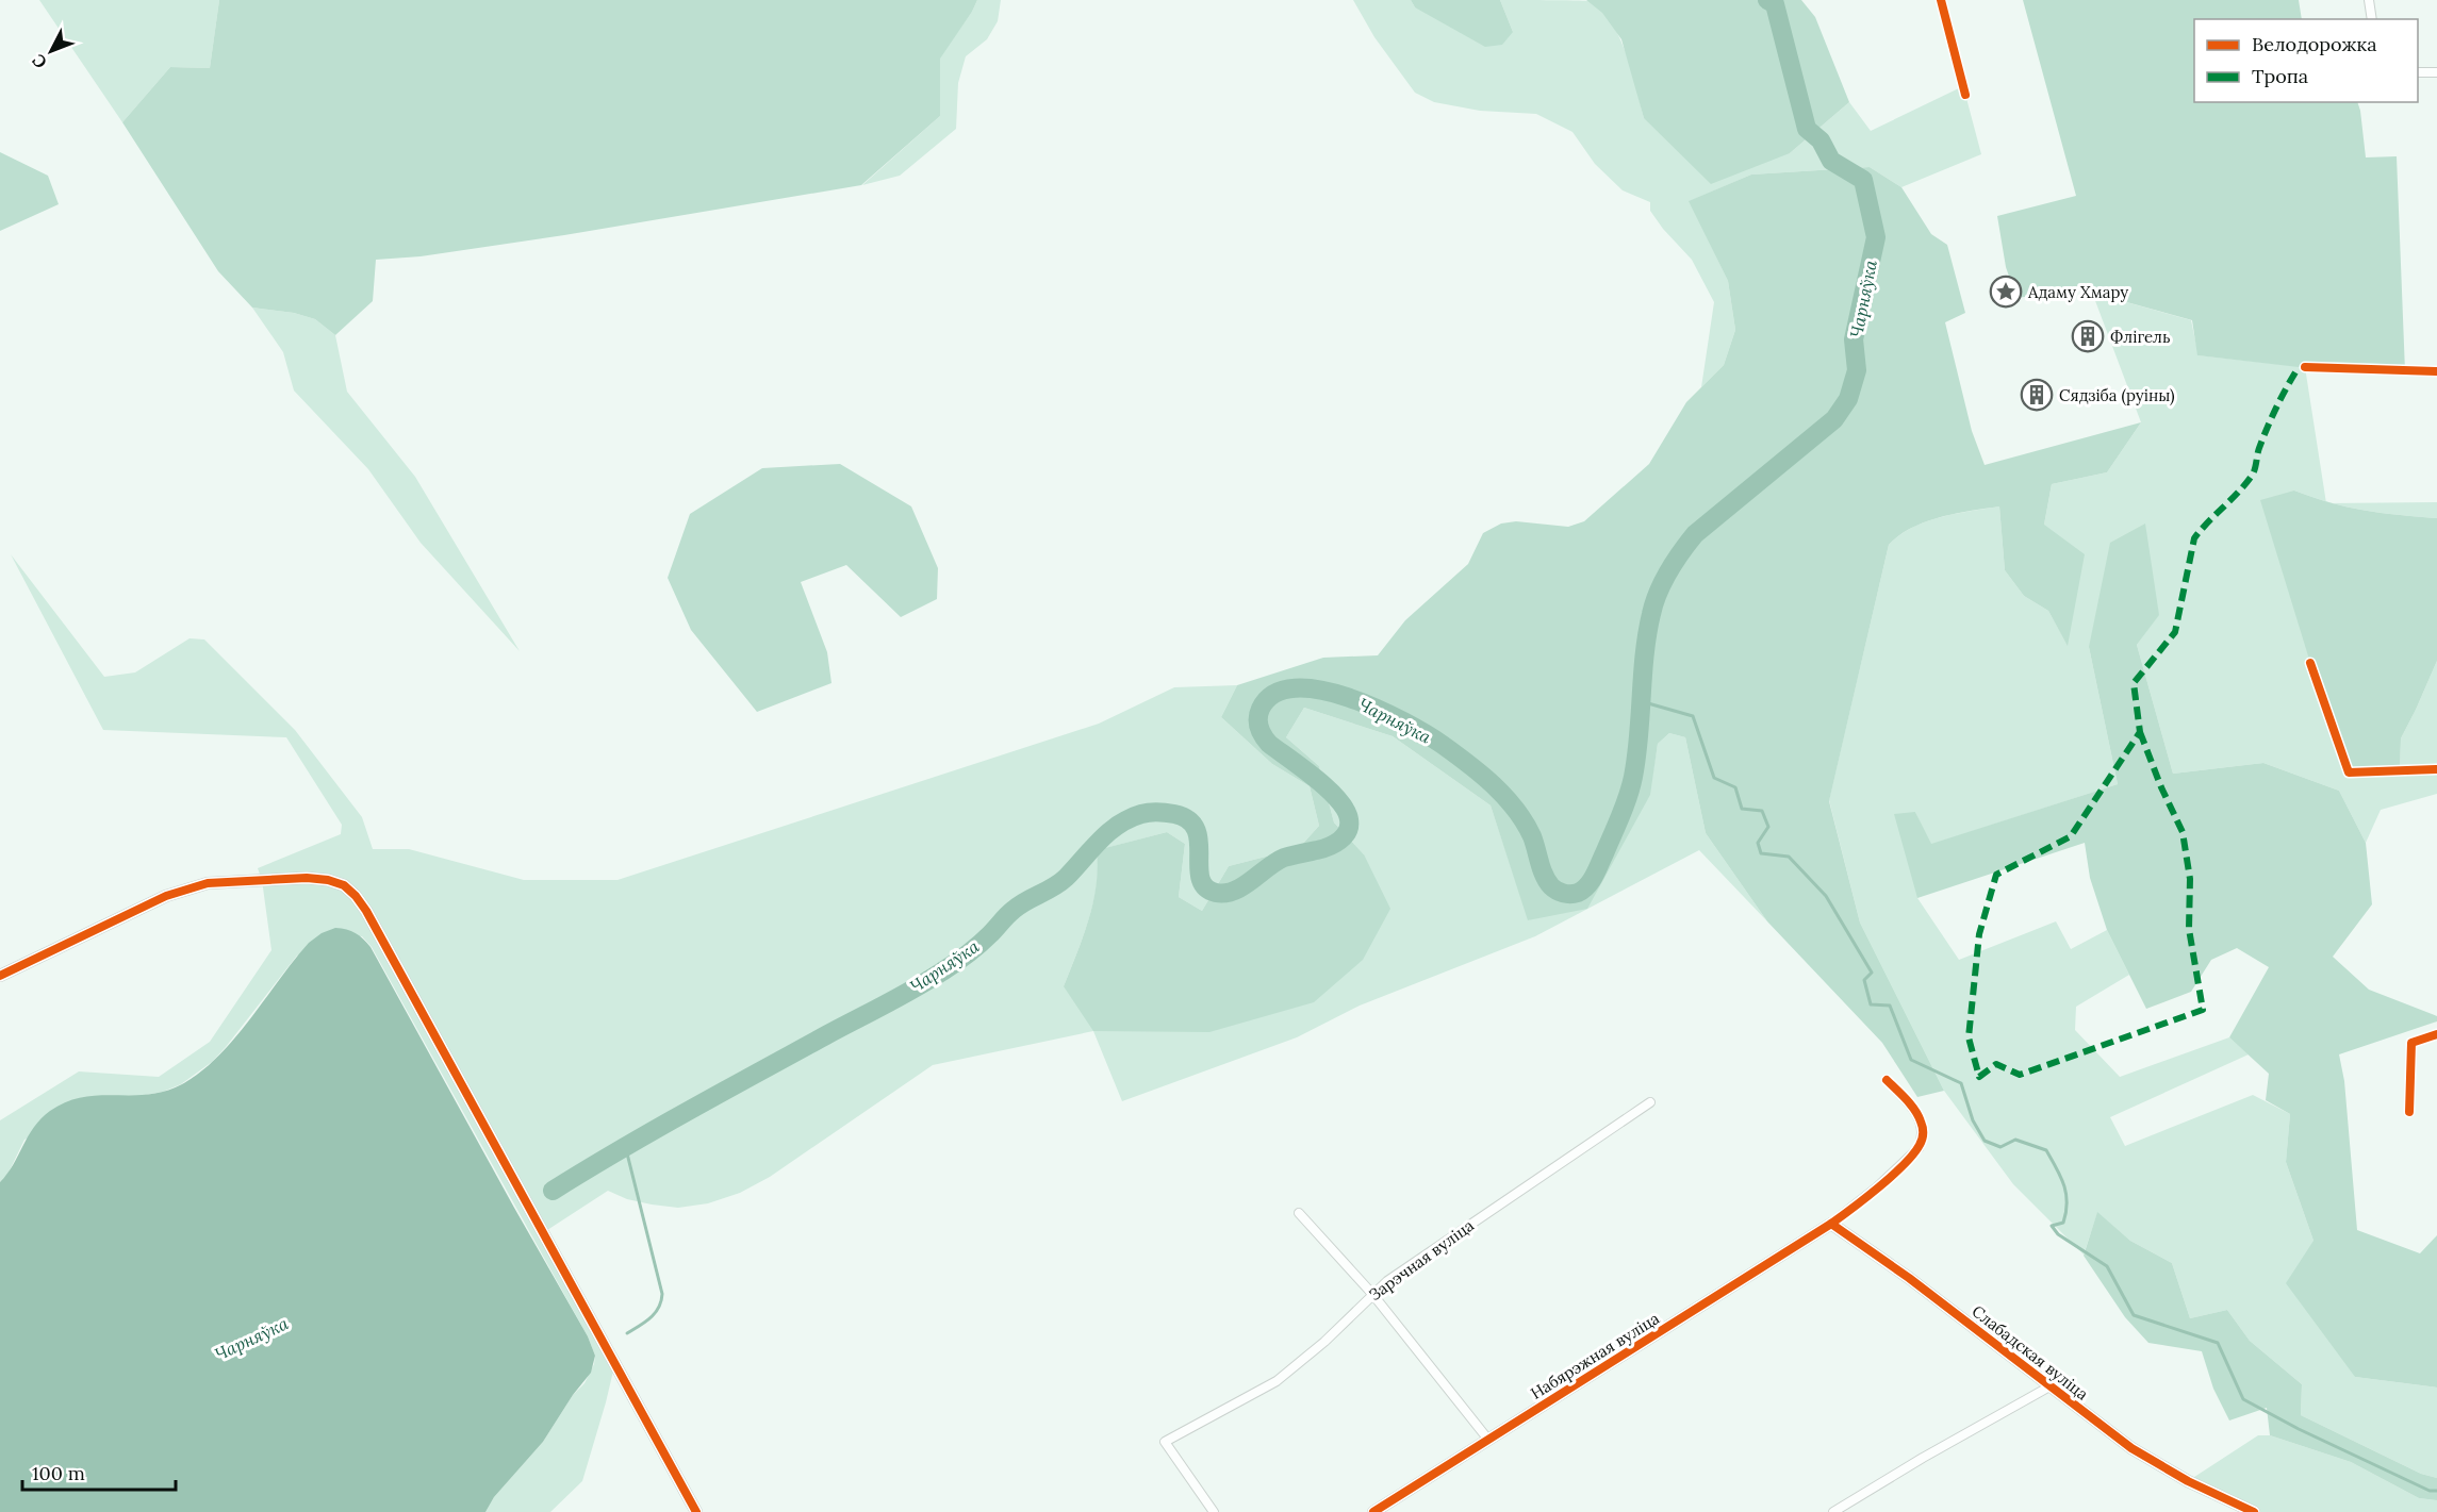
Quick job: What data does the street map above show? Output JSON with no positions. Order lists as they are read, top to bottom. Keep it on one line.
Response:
{"streets":{"street":["Зарэчная вуліца","Слабадская вуліца","Набярэжная вуліца"]},"crossings":[["Слабадская вуліца","Набярэжная вуліца"]],"water":["Чарняўка"],"places":{"place":["Адаму Хмару"],"building":["Флігель","Сядзіба (руіны)"]},"legend":["Велодорожка","Тропа"],"scale_bar":"100 m","north":"bottom left"}
